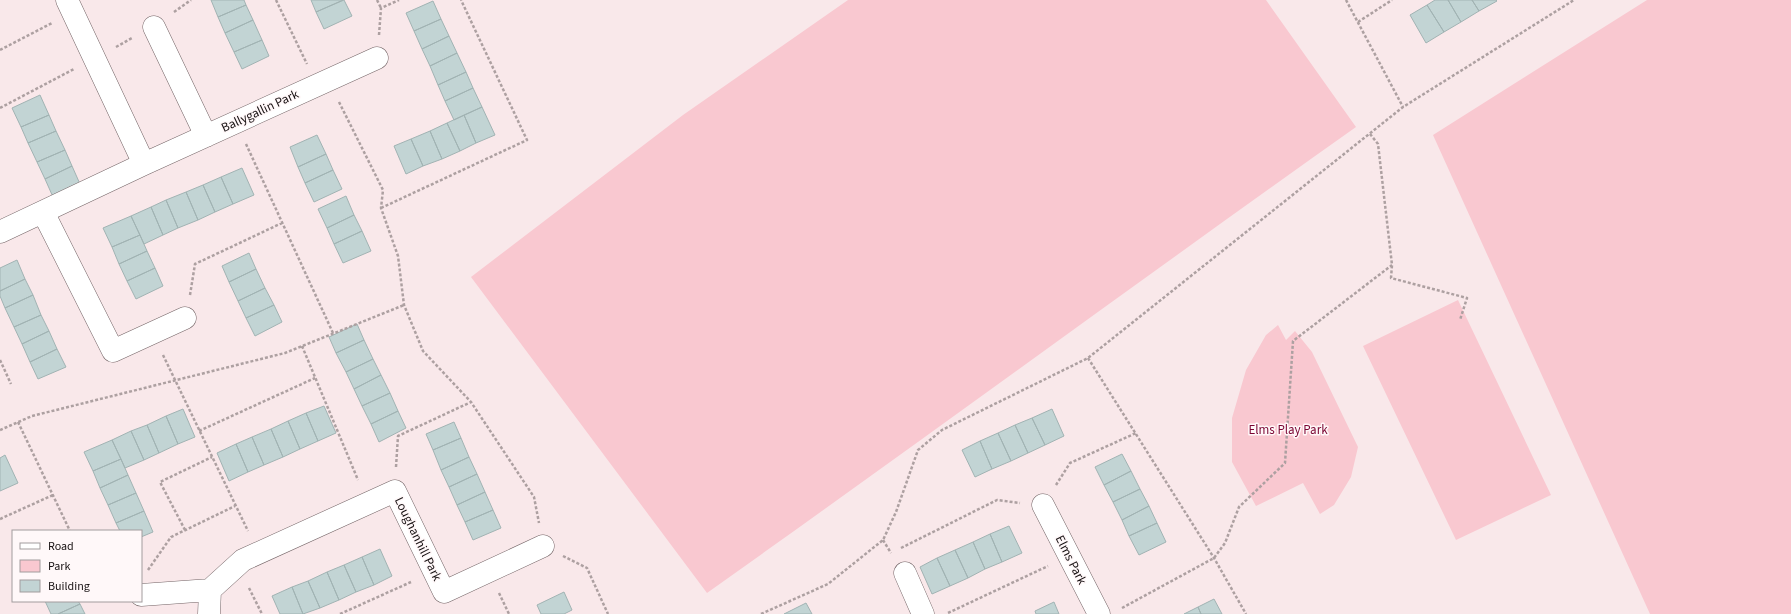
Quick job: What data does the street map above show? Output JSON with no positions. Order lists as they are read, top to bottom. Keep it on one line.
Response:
{"streets":{"street":["Ballygallin Park","Loughanhill Park","Elms Park"]},"parks":["Elms Play Park"],"legend":["Road","Park","Building"]}
